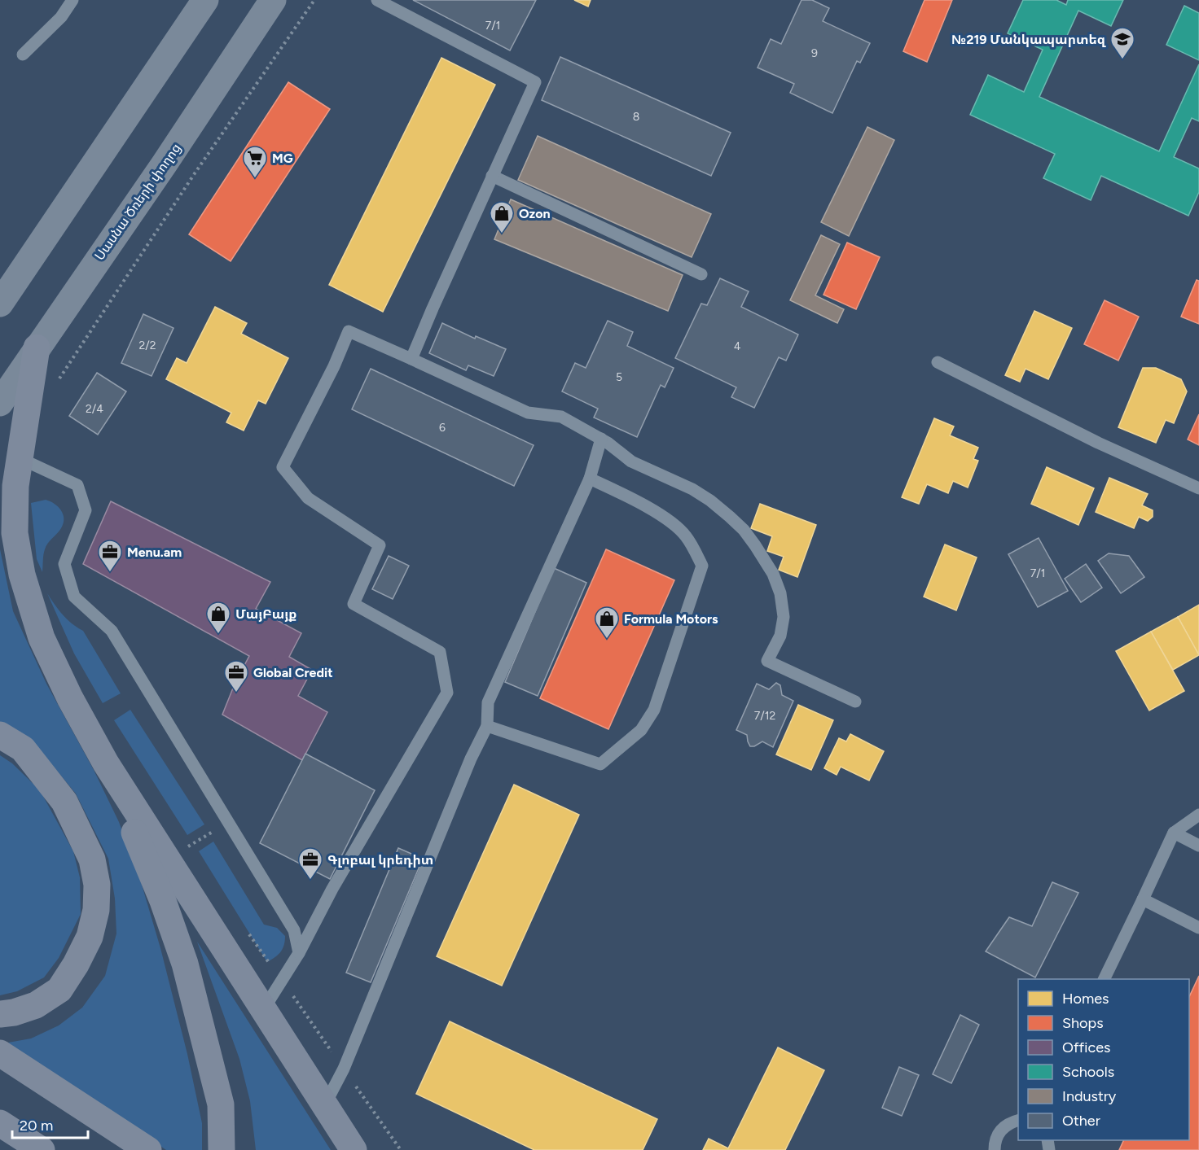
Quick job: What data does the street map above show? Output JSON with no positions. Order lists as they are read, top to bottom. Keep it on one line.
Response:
{"streets":{"main road":["Սասնա Ծռերի փողոց"]},"places":{"school or university":["№219 Մանկապարտեզ"],"supermarket":["MG"],"shop":["Ozon","ՄայԲայք","Formula Motors"],"office":["Menu.am","Global Credit","Գլոբալ կրեդիտ"]},"house_numbers":["7/1","9","8","2/2","4","5","2/4","6","7/1","7/12"],"legend":["Homes","Shops","Offices","Schools","Industry","Other"],"scale_bar":"20 m"}
